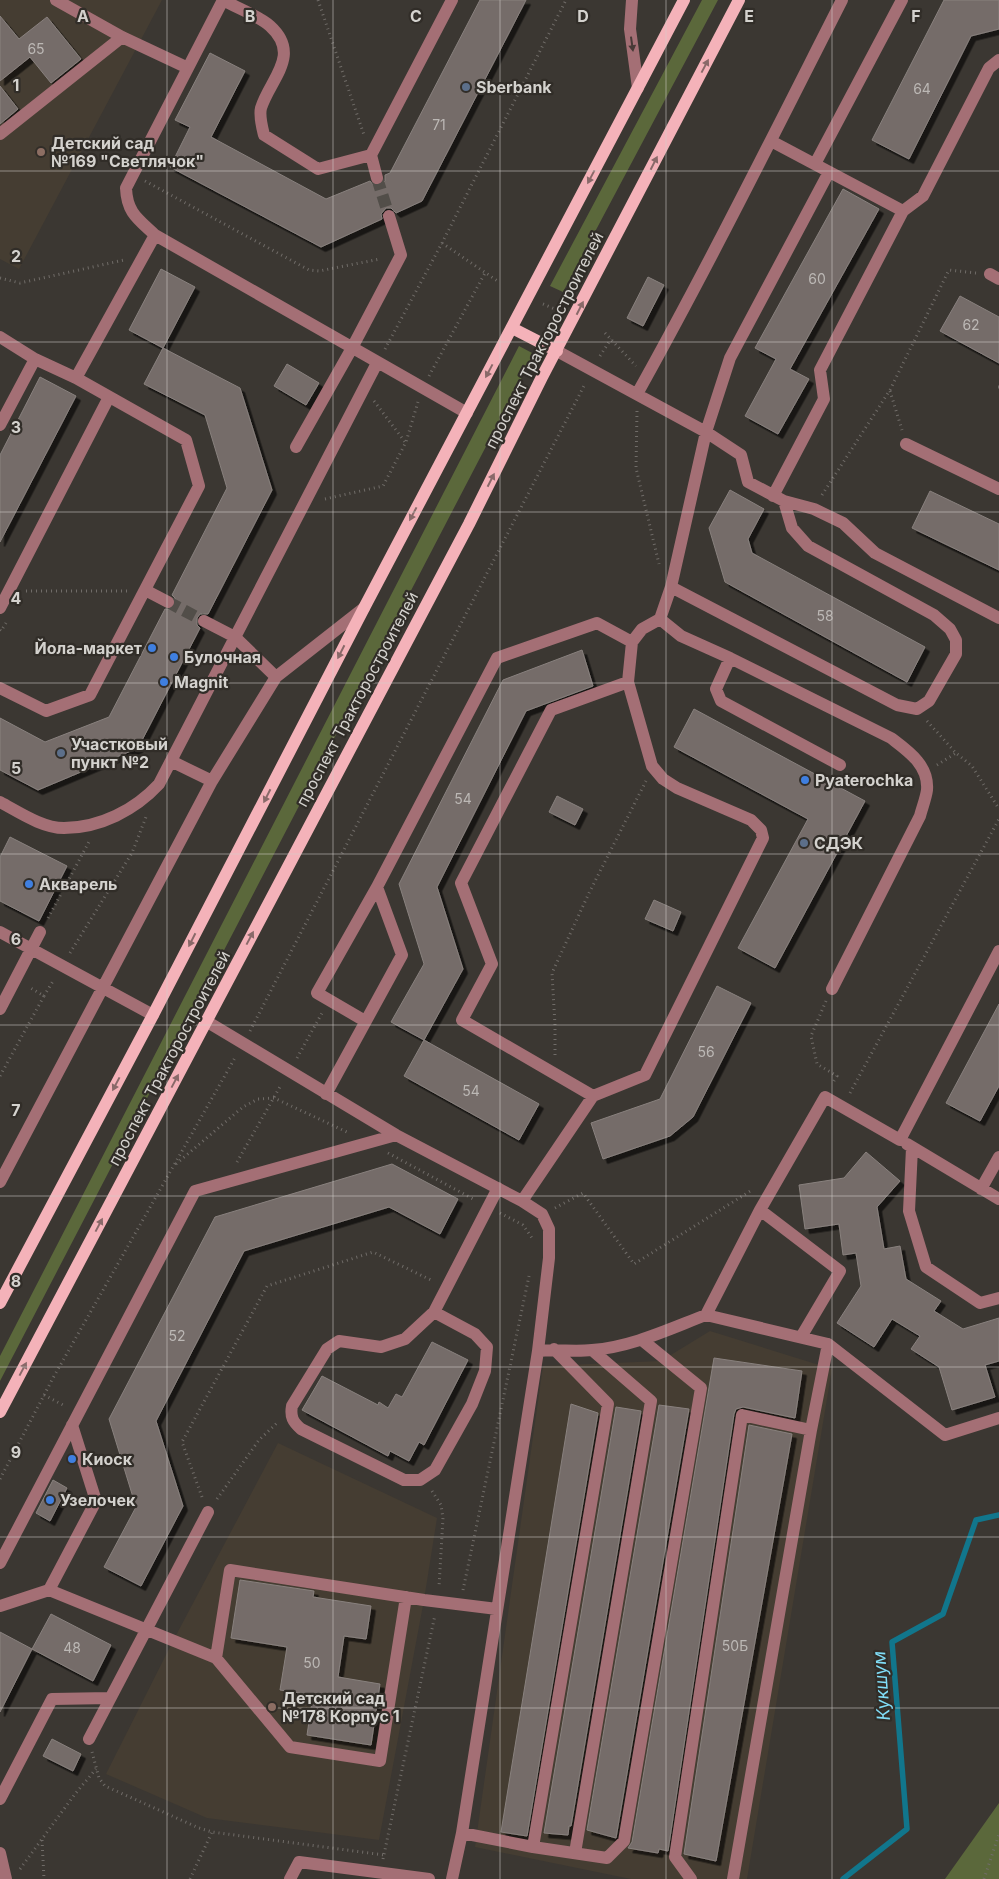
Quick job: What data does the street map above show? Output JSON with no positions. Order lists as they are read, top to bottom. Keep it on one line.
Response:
{"streets":{"main road":["проспект Тракторостроителей"]},"water":["Кукшум"],"places":["Sberbank","Детский сад №169 \"Светлячок\"","Йола-маркет","Булочная","Magnit","Участковый пункт №2","Pyaterochka","СДЭК","Акварель","Киоск","Узелочек","Детский сад №178 Корпус 1"],"house_numbers":["65","64","71","60","62","58","54","56","54","52","50Б","48","50"],"grid":{"columns":["A","B","C","D","E","F"],"rows":["1","2","3","4","5","6","7","8","9"]}}
